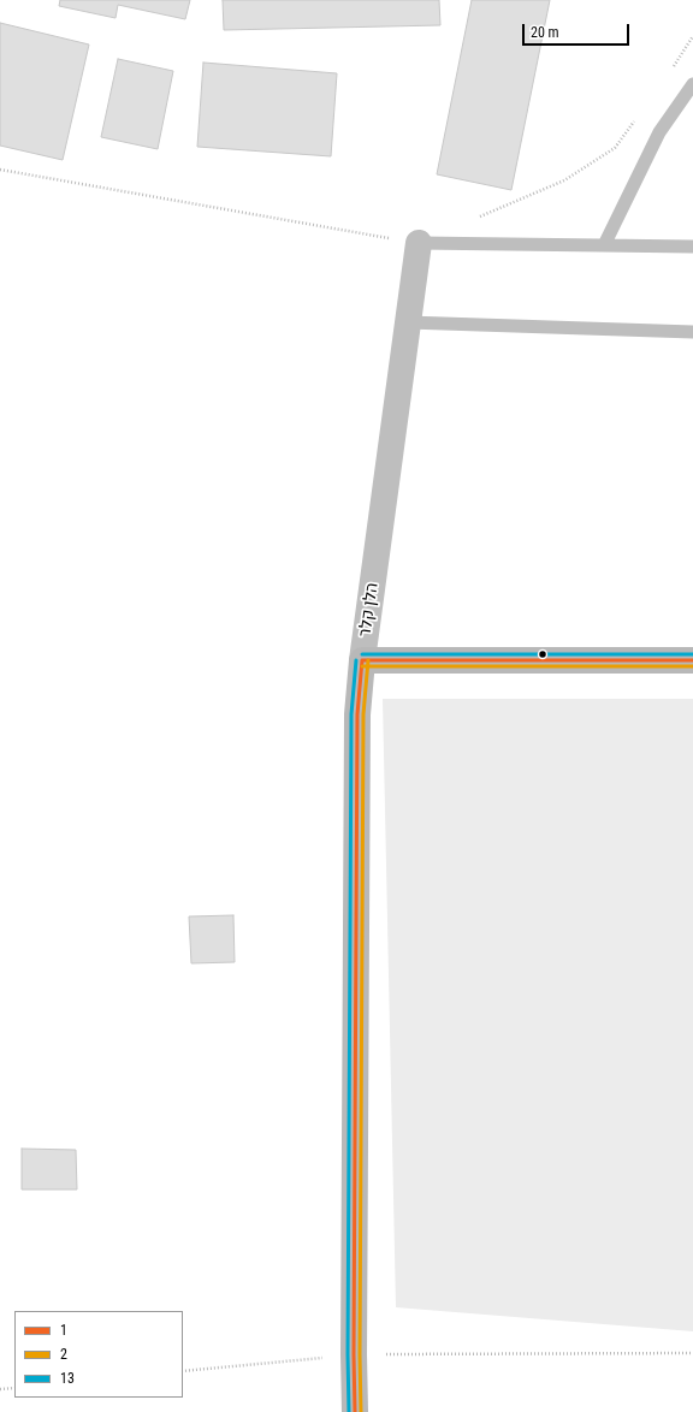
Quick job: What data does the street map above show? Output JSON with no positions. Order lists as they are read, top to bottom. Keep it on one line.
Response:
{"streets":{"street":["הלן קלר"]},"lines":["transit line 13","transit line 1","transit line 2"],"legend":["1","2","13"],"scale_bar":"20 m"}
